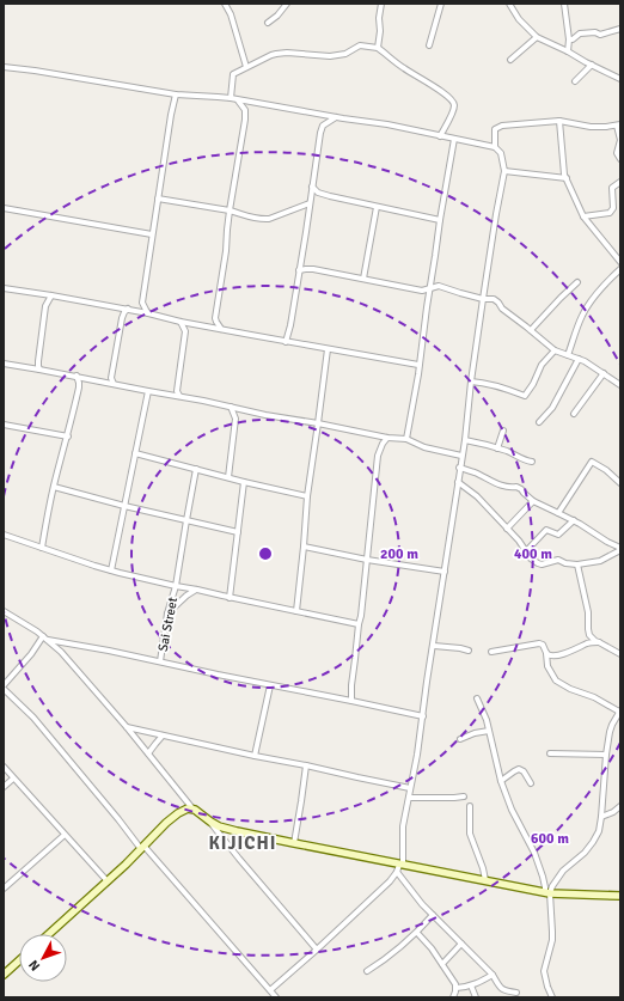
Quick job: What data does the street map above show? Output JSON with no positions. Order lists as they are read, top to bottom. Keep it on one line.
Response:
{"streets":{"street":["Sai Street"]},"districts":["KIJICHI"],"north":"bottom left","rings":["200 m","400 m","600 m"]}
